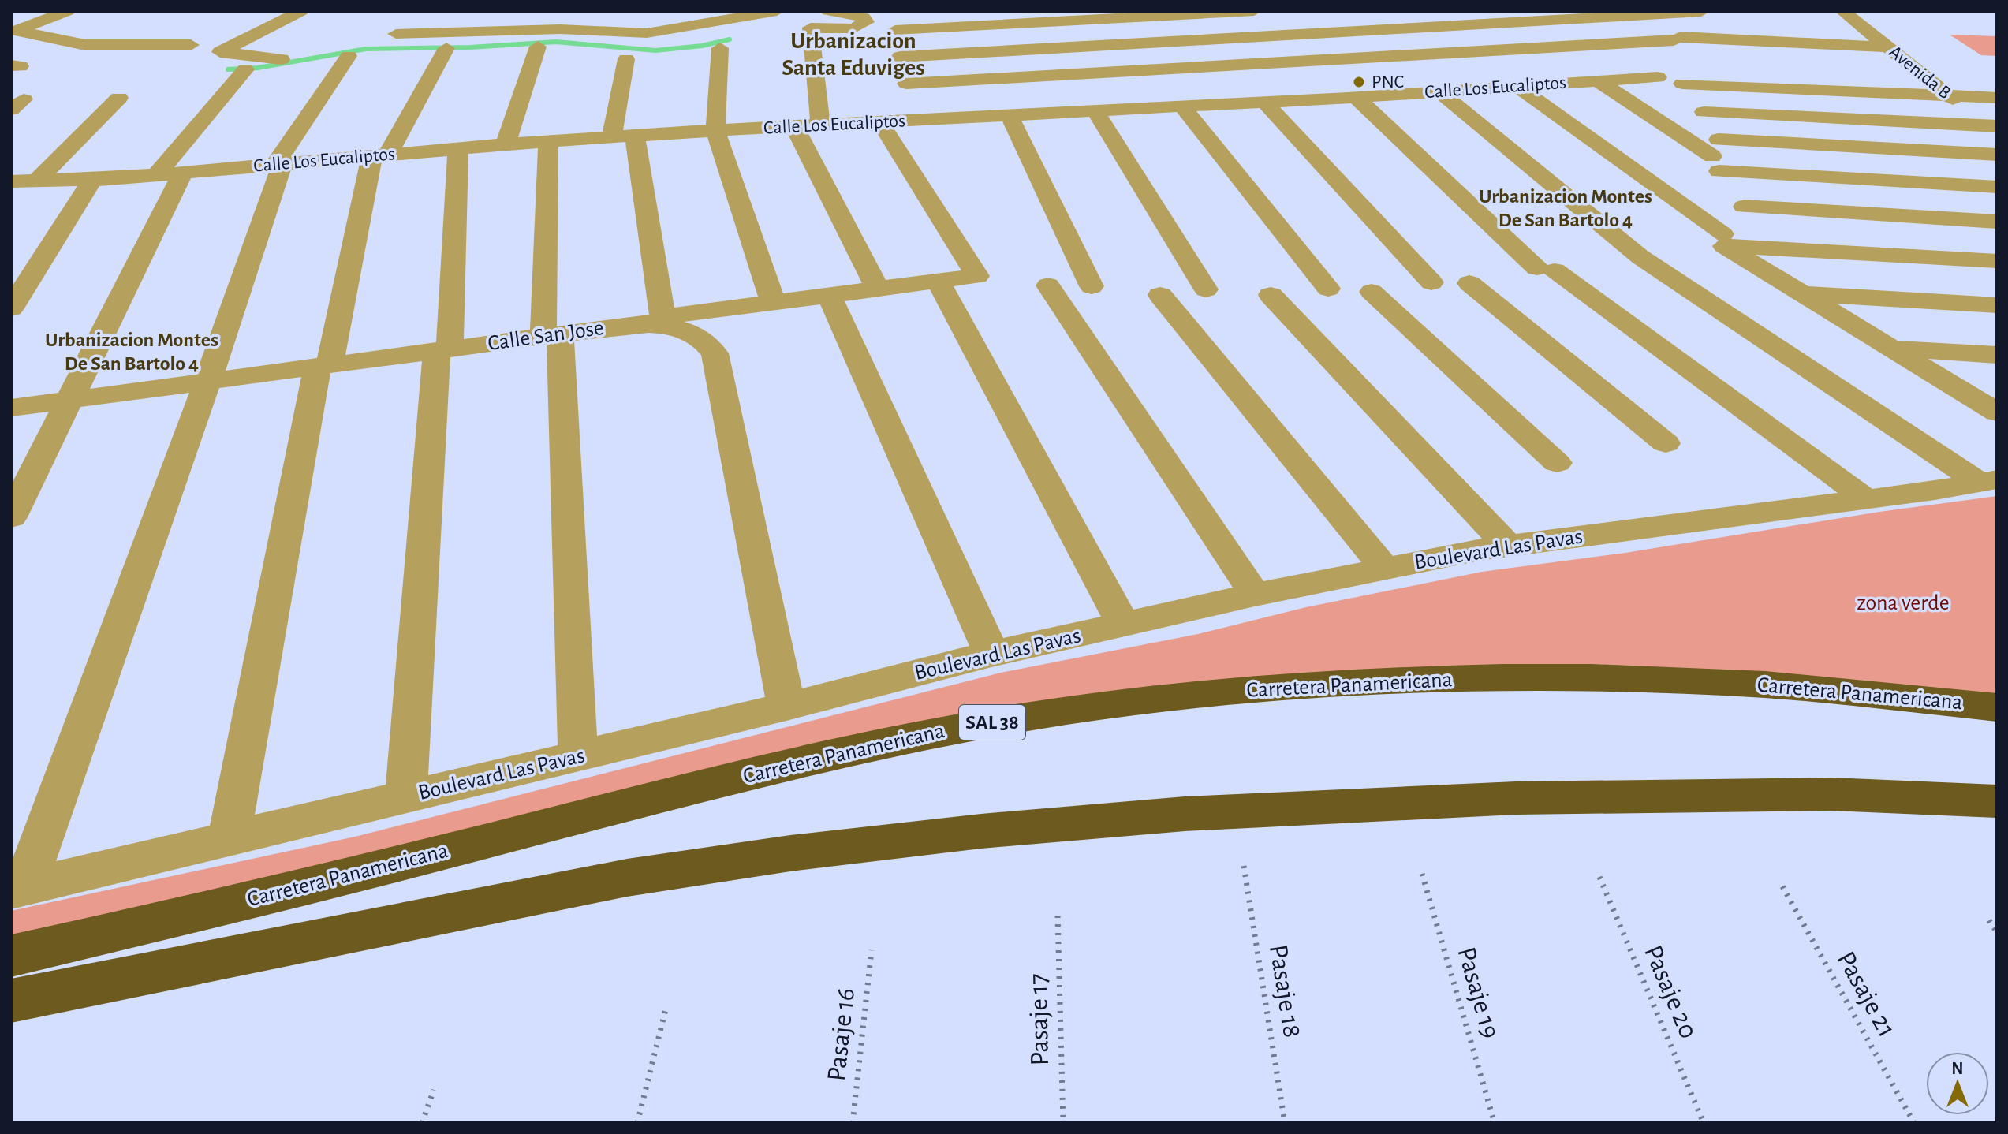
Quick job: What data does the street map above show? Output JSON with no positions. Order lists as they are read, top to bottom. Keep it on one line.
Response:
{"streets":{"highway":["Carretera Panamericana","SAL 38"],"street":["Avenida B","Calle Los Eucaliptos","Calle San Jose","Boulevard Las Pavas"],"path":["Pasaje 18","Pasaje 20","Pasaje 19","Pasaje 21","Pasaje 17","Pasaje 16"]},"crossings":[["Calle San Jose","Boulevard Las Pavas"]],"districts":["Urbanizacion Santa Eduviges","Urbanizacion Montes De San Bartolo 4","Urbanizacion Montes De San Bartolo 4"],"parks":["zona verde"],"places":["PNC"],"north":"top"}
